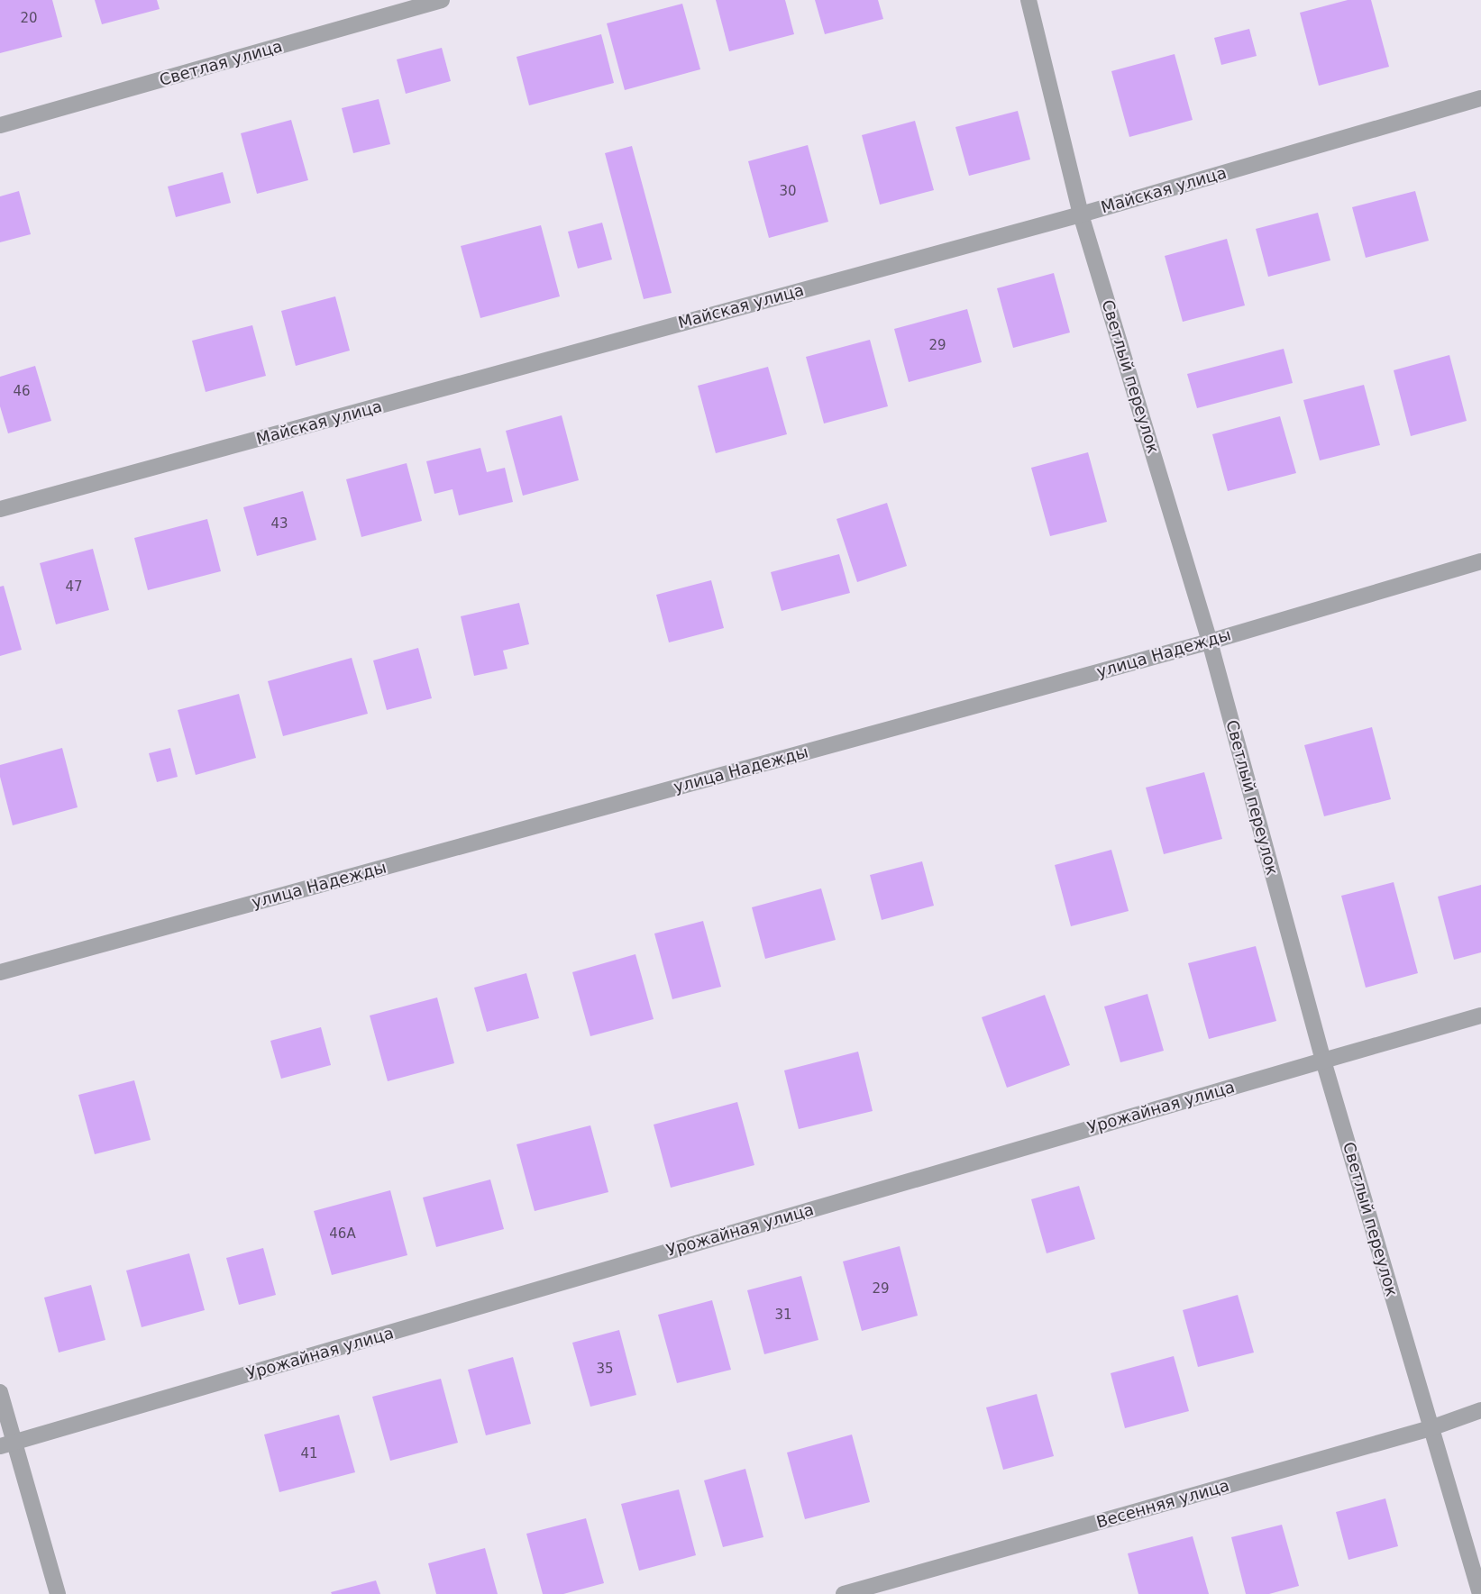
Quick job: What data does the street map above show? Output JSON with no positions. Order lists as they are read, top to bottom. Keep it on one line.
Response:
{"streets":{"street":["Светлая улица","Майская улица","Светлый переулок","улица Надежды","Урожайная улица","Весенняя улица"]},"crossings":[["Майская улица","Светлый переулок"],["Светлый переулок","улица Надежды"],["Светлый переулок","Урожайная улица"],["Светлый переулок","Весенняя улица"]],"house_numbers":["20","30","29","46","43","47","46А","29","31","35","41"]}
